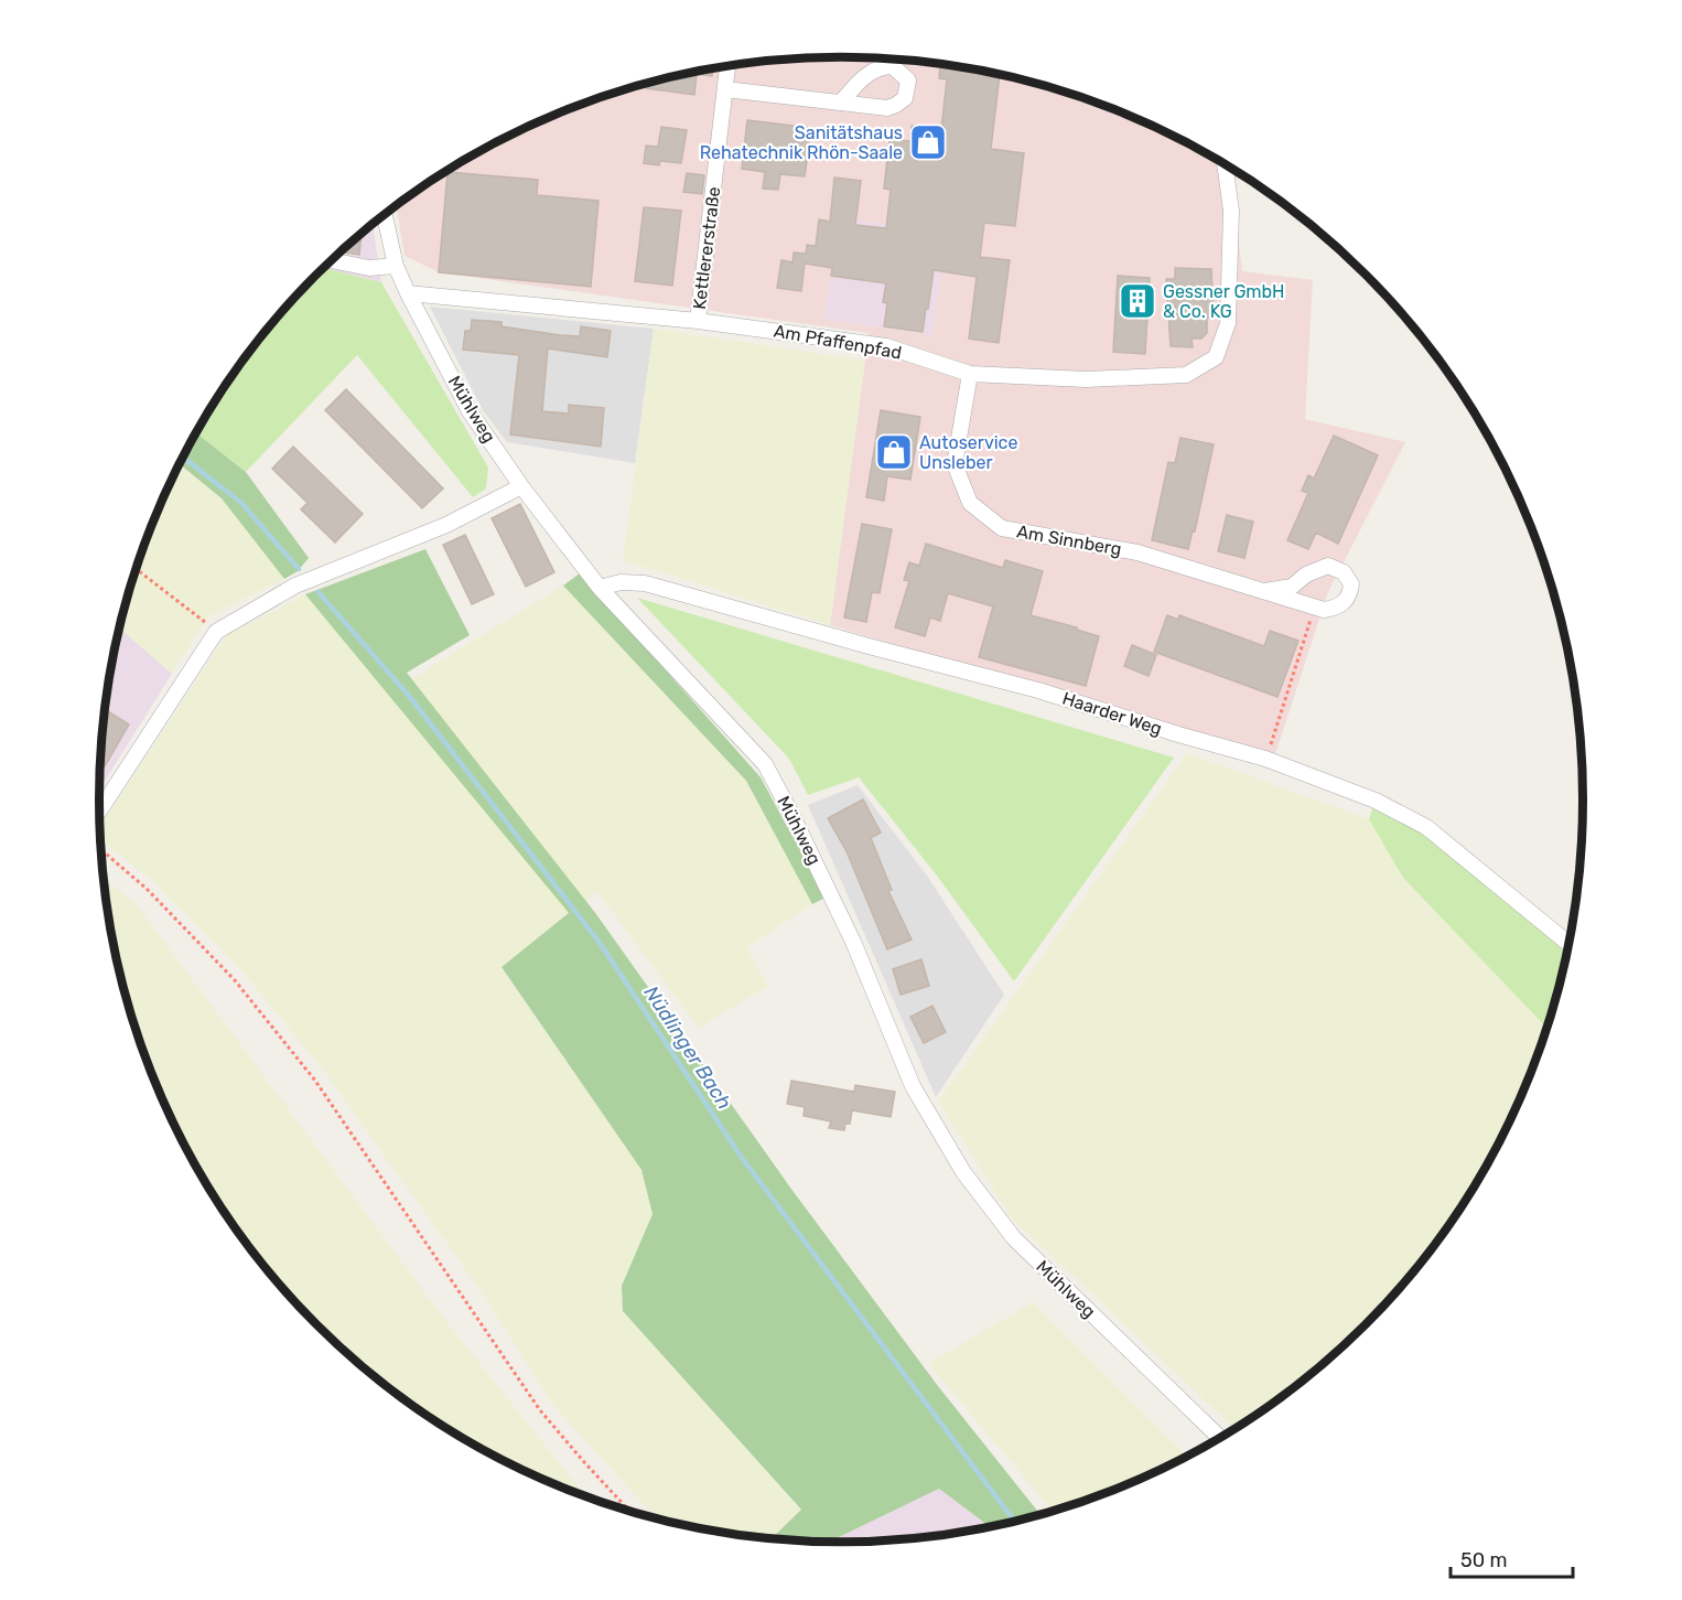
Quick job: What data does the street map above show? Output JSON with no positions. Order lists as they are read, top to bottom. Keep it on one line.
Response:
{"streets":{"street":["Kettlererstraße","Am Pfaffenpfad","Mühlweg","Am Sinnberg","Haarder Weg"]},"crossings":[["Kettlererstraße","Am Pfaffenpfad"],["Am Pfaffenpfad","Mühlweg"],["Am Pfaffenpfad","Am Sinnberg"],["Mühlweg","Haarder Weg"]],"water":["Nüdlinger Bach"],"places":{"shop":["Sanitätshaus Rehatechnik Rhön-Saale","Autoservice Unsleber"],"building":["Gessner GmbH & Co. KG"]},"scale_bar":"50 m"}
